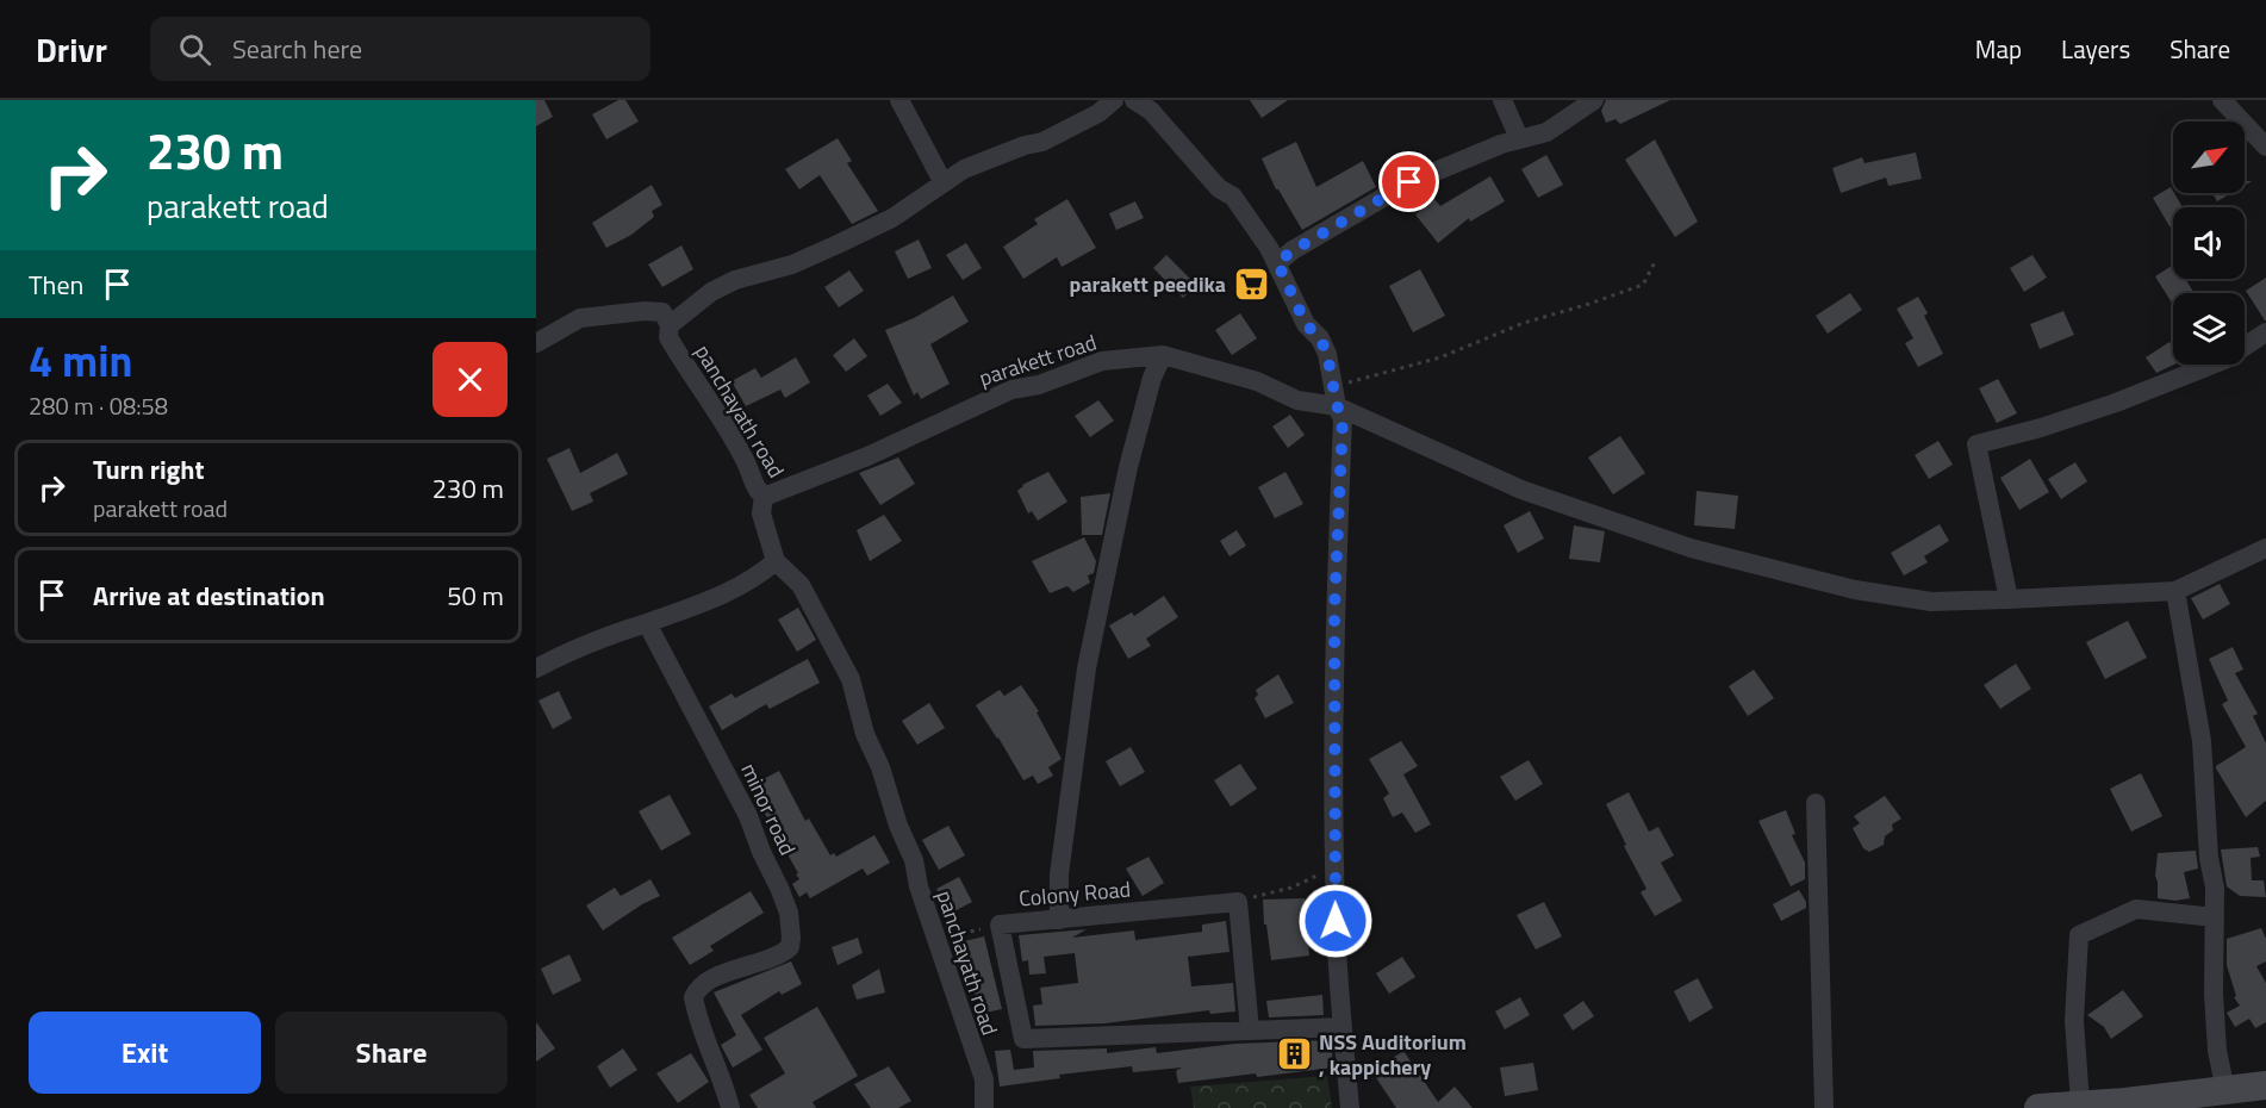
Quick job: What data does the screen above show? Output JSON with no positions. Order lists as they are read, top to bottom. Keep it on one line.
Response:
{"streets":{"street":["parakett road","panchayath road","minor road","Colony Road"]},"crossings":[["parakett road","panchayath road"]],"places":{"supermarket":["parakett peedika"],"building":["NSS Auditorium , kappichery"]},"north":"top right","page":{"header":"Drivr","search":"Search here","nav":["Map","Layers","Share"],"turn":["230 m","parakett road"],"then":"Then","heading":["4 min","280 m · 08:58"],"list":[{"name":"Turn right","note":"parakett road","value":"230 m"},{"name":"Arrive at destination","value":"50 m"}],"buttons":["Exit","Share"]}}
